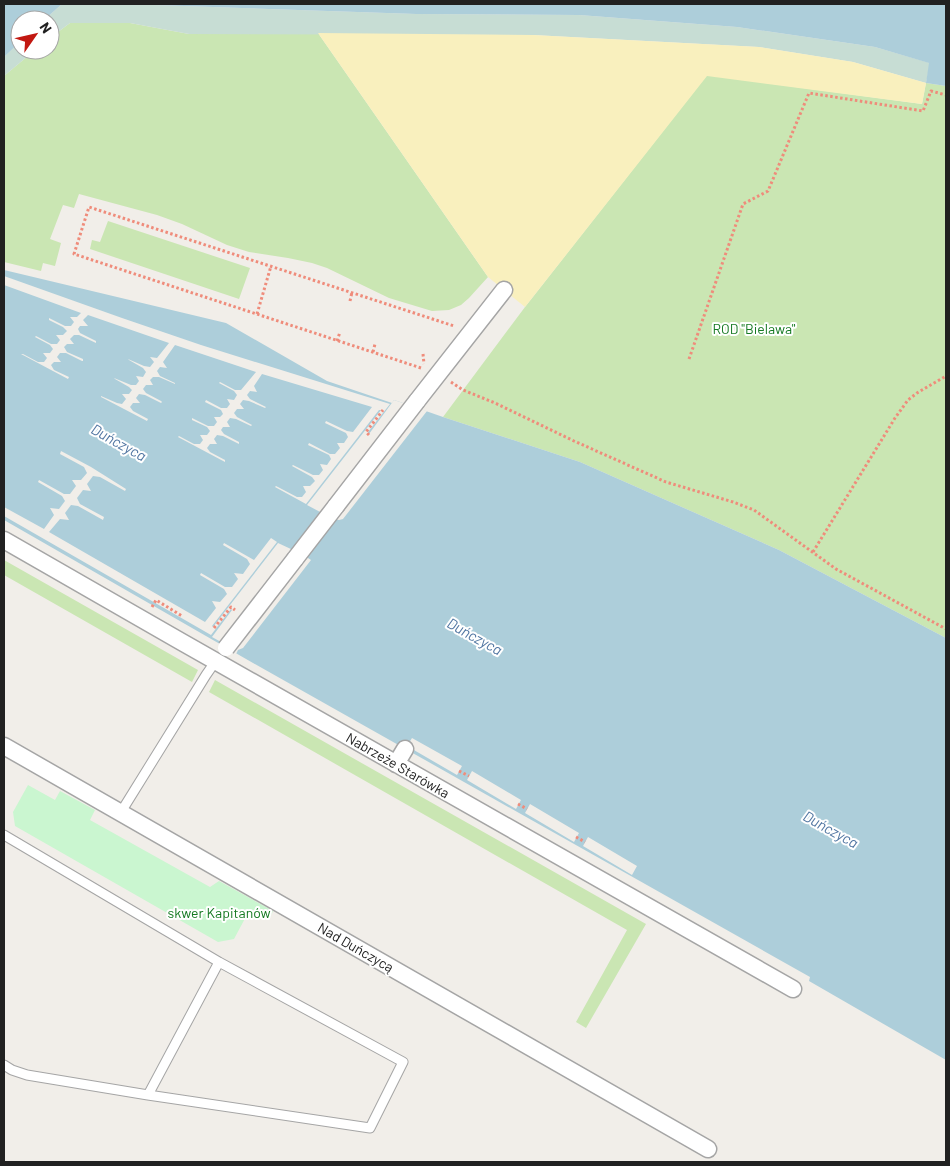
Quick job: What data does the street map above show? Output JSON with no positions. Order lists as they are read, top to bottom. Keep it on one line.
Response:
{"streets":{"street":["Nabrzeże Starówka","Nad Duńczycą"]},"water":["Duńczyca"],"parks":["ROD \"Bielawa\"","skwer Kapitanów"],"north":"top right"}
